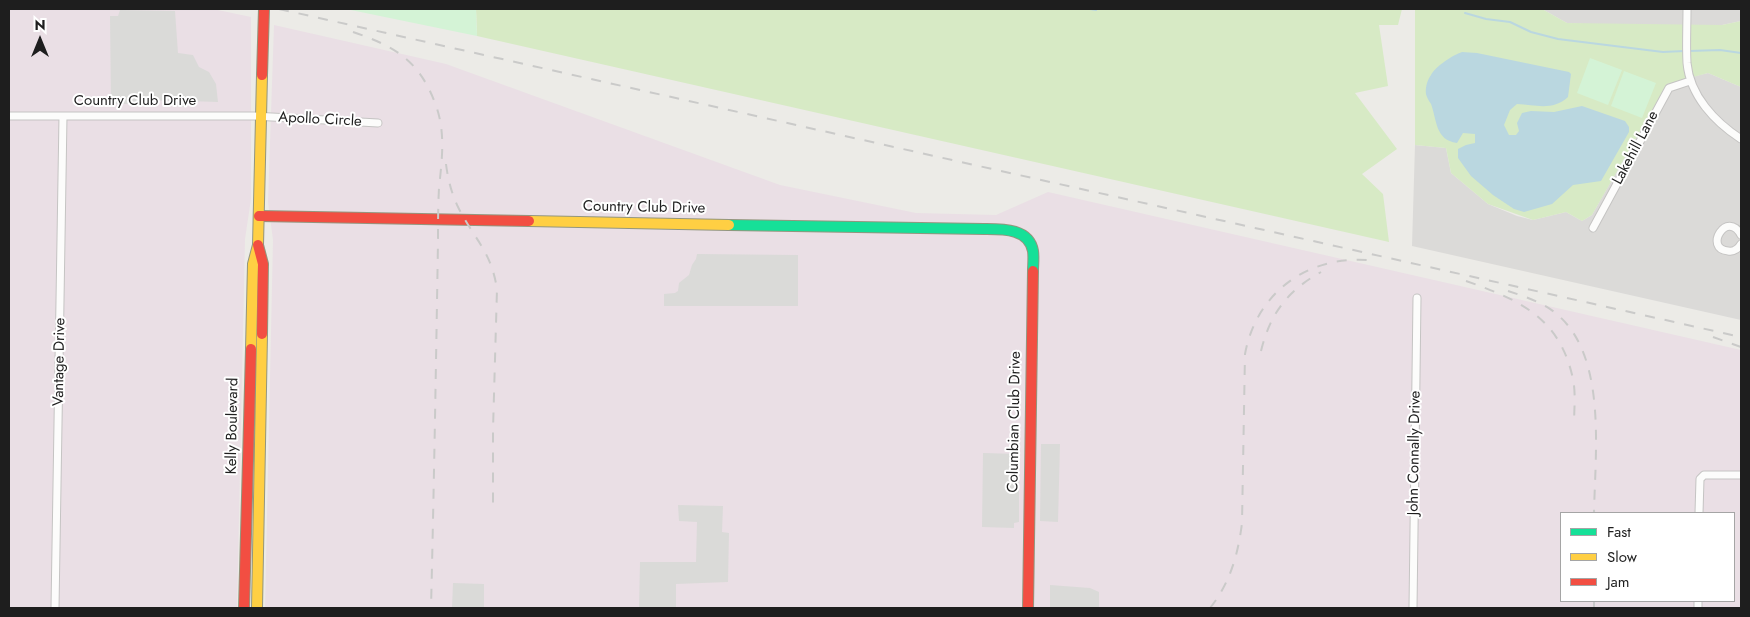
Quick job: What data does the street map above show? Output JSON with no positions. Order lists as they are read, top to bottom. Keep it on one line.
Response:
{"streets":{"street":["Country Club Drive","Apollo Circle","Lakehill Lane","Vantage Drive","Columbian Club Drive","Kelly Boulevard","John Connally Drive"]},"crossings":[["Country Club Drive","Apollo Circle"],["Country Club Drive","Vantage Drive"],["Country Club Drive","Columbian Club Drive"],["Country Club Drive","Kelly Boulevard"],["Apollo Circle","Kelly Boulevard"]],"legend":["Fast","Slow","Jam"],"north":"top"}
